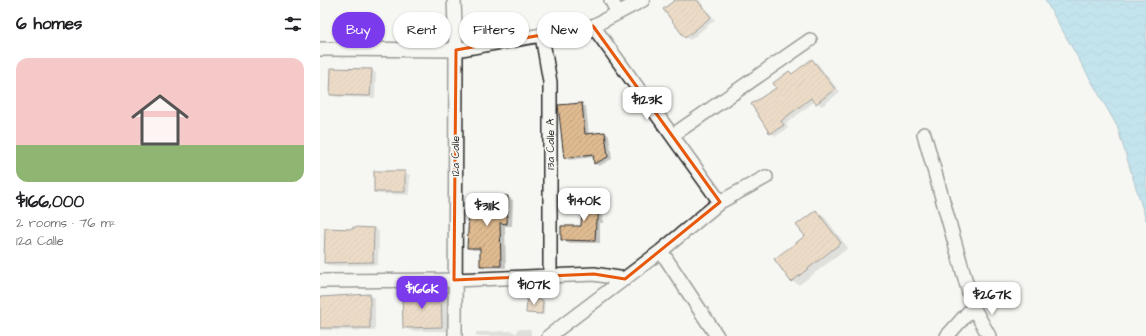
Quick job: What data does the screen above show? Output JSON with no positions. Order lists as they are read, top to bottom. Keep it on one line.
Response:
{"streets":{"street":["13a Calle A","12a Calle"]},"page":{"heading":"6 homes","chip":["Buy","Rent","Filters","New"],"list":[{"name":"$166,000","note":"2 rooms · 76 m² · 12a Calle"}],"price":["$123K","$140K","$311K","$107K","$166K","$267K"]}}
